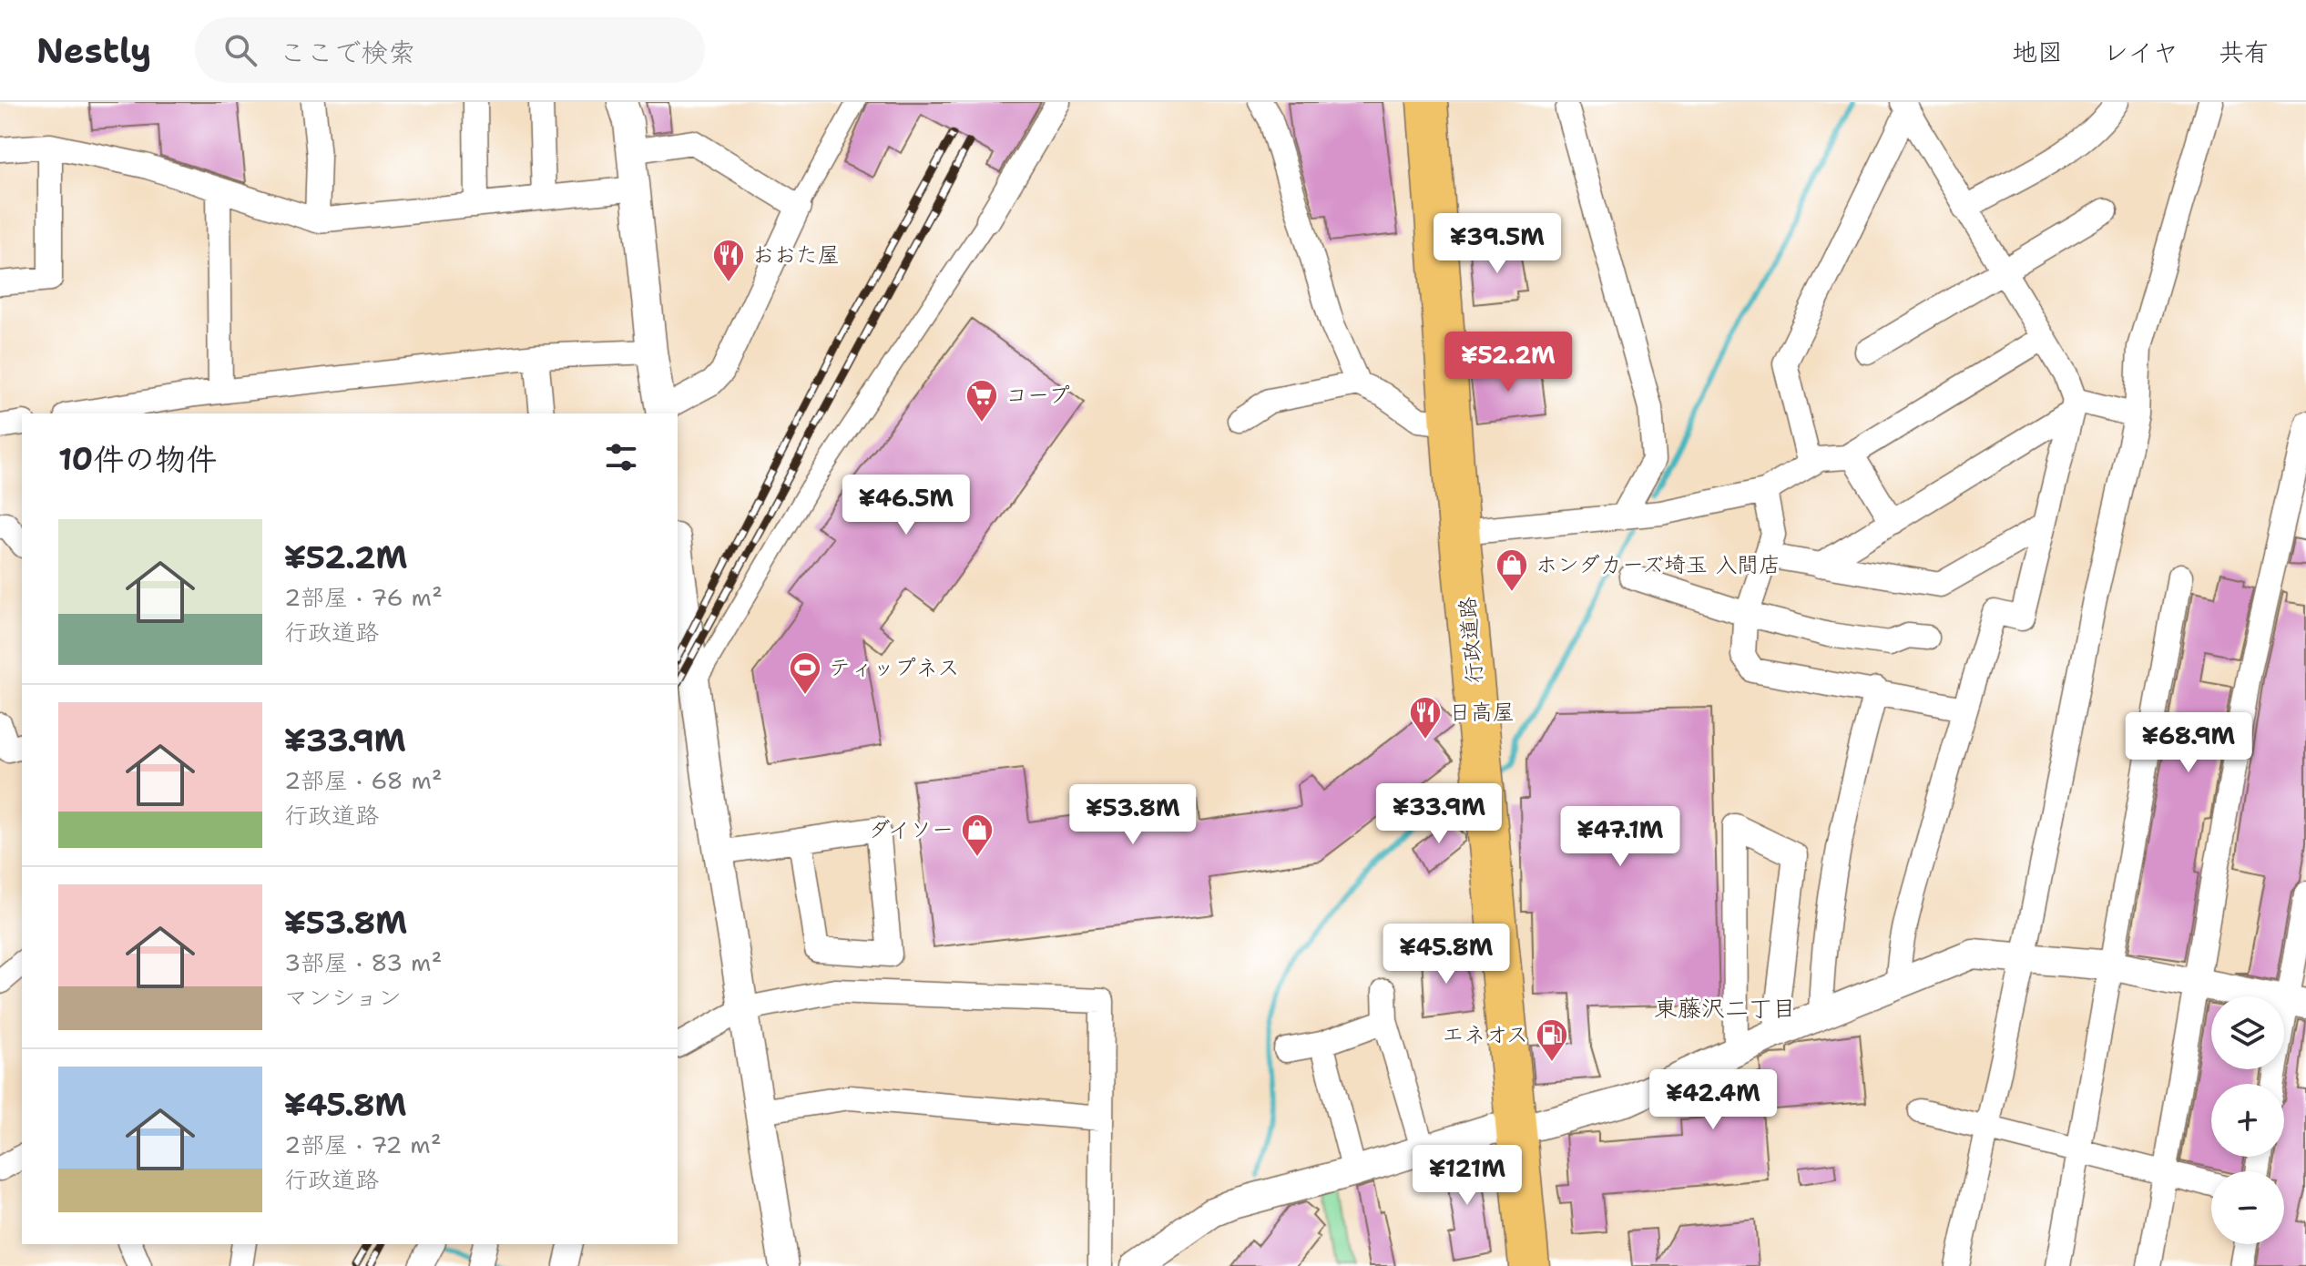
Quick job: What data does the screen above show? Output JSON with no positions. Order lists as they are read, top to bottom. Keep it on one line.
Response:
{"streets":{"highway":["行政道路"]},"districts":["東藤沢二丁目"],"places":{"restaurant":["おおた屋","日高屋"],"supermarket":["コープ"],"shop":["ホンダカーズ埼玉 入間店","ダイソー"],"sports":["ティップネス"],"fuel station":["エネオス"]},"page":{"header":"Nestly","search":"ここで検索","nav":["地図","レイヤ","共有"],"price":["¥39.5M","¥52.2M","¥46.5M","¥68.9M","¥33.9M","¥53.8M","¥47.1M","¥45.8M","¥42.4M","¥121M"],"heading":"10件の物件","list":[{"name":"¥52.2M","note":"2部屋 · 76 m² · 行政道路"},{"name":"¥33.9M","note":"2部屋 · 68 m² · 行政道路"},{"name":"¥53.8M","note":"3部屋 · 83 m² · マンション"},{"name":"¥45.8M","note":"2部屋 · 72 m² · 行政道路"}],"map_buttons":["+","−"]}}
